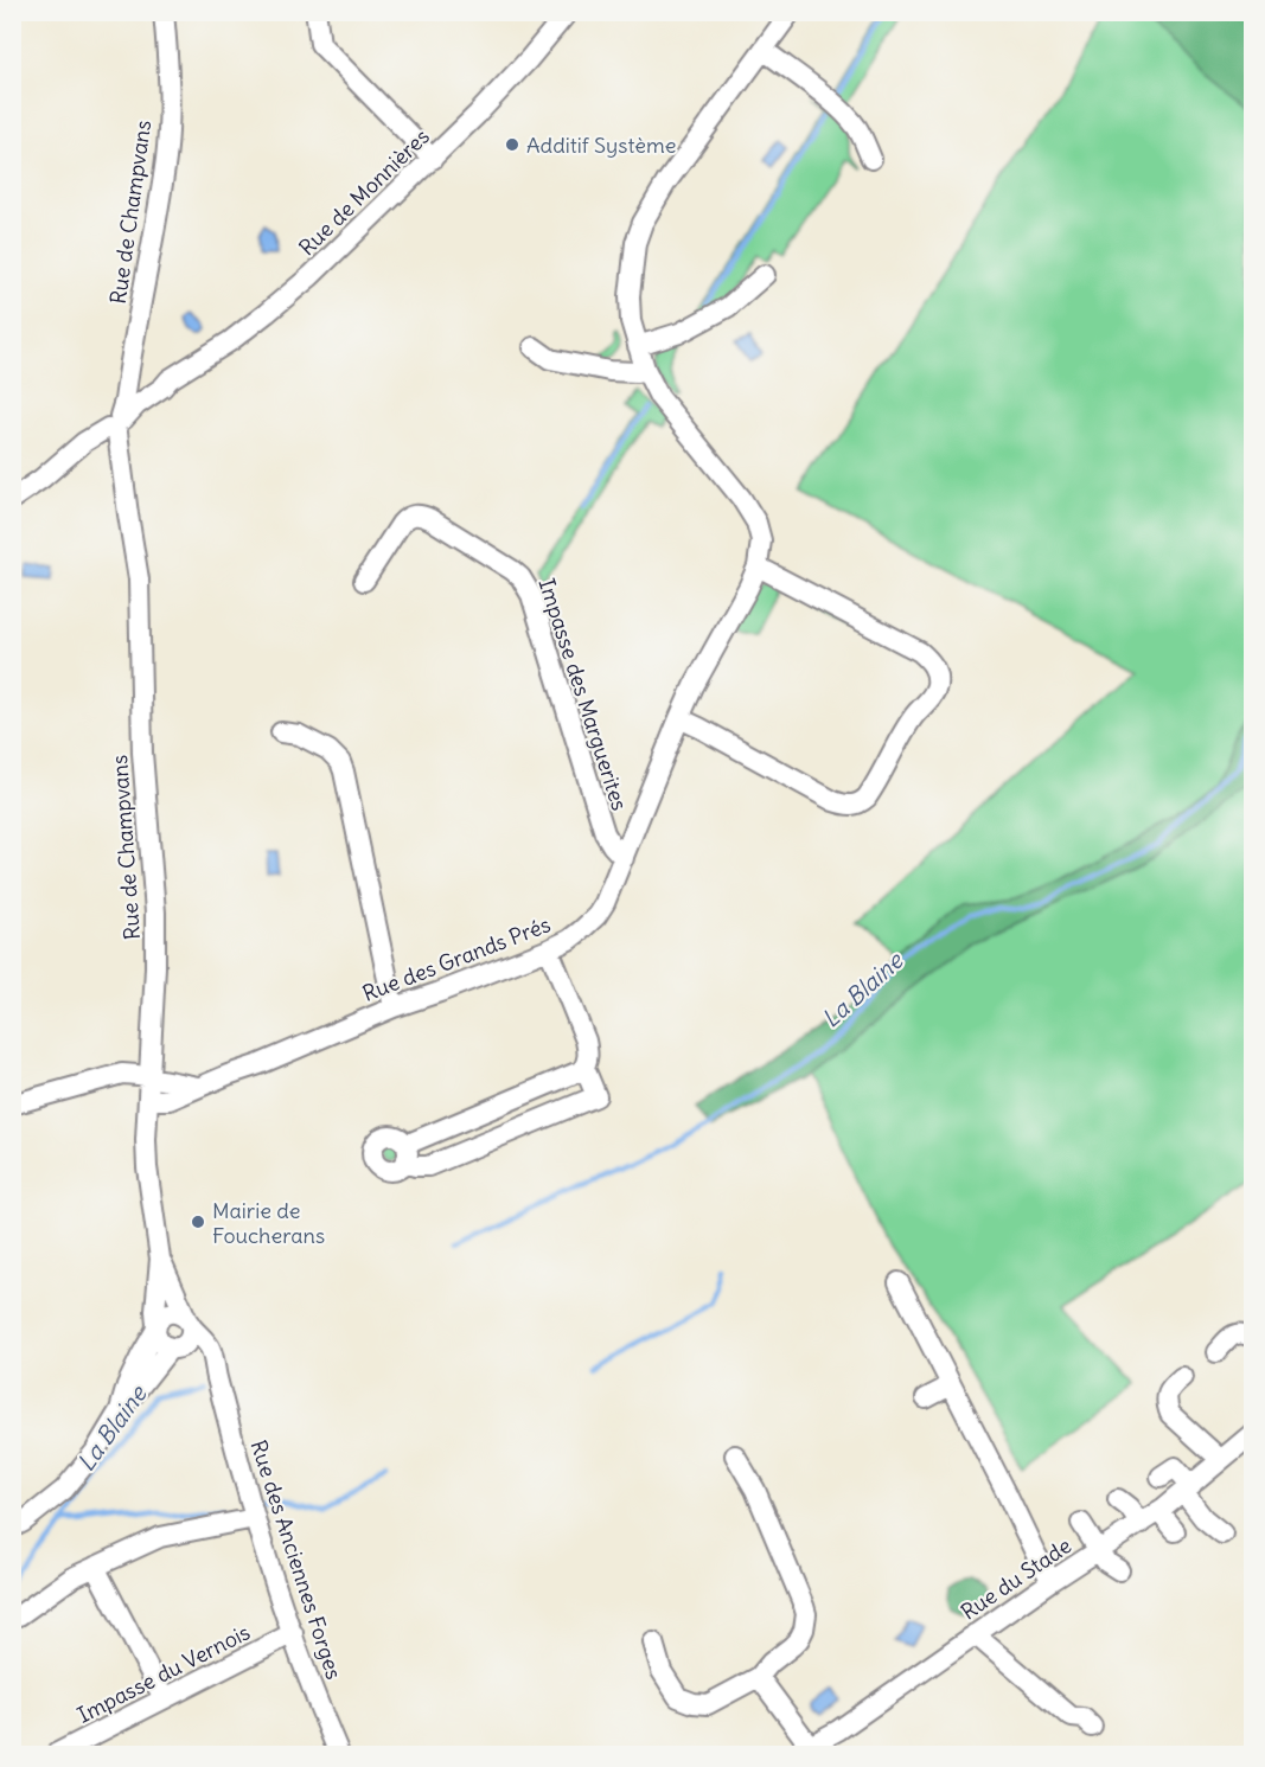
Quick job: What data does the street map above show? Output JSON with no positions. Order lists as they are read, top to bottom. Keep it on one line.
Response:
{"streets":{"street":["Rue de Monnières","Rue de Champvans","Impasse des Marguerites","Rue des Grands Prés","Rue des Anciennes Forges","Rue du Stade","Impasse du Vernois"]},"crossings":[["Rue de Monnières","Rue de Champvans"],["Rue de Champvans","Rue des Grands Prés"],["Rue de Champvans","Rue des Anciennes Forges"],["Impasse des Marguerites","Rue des Grands Prés"],["Rue des Anciennes Forges","Impasse du Vernois"]],"water":["La Blaine"],"places":["Additif Système","Mairie de Foucherans"]}
